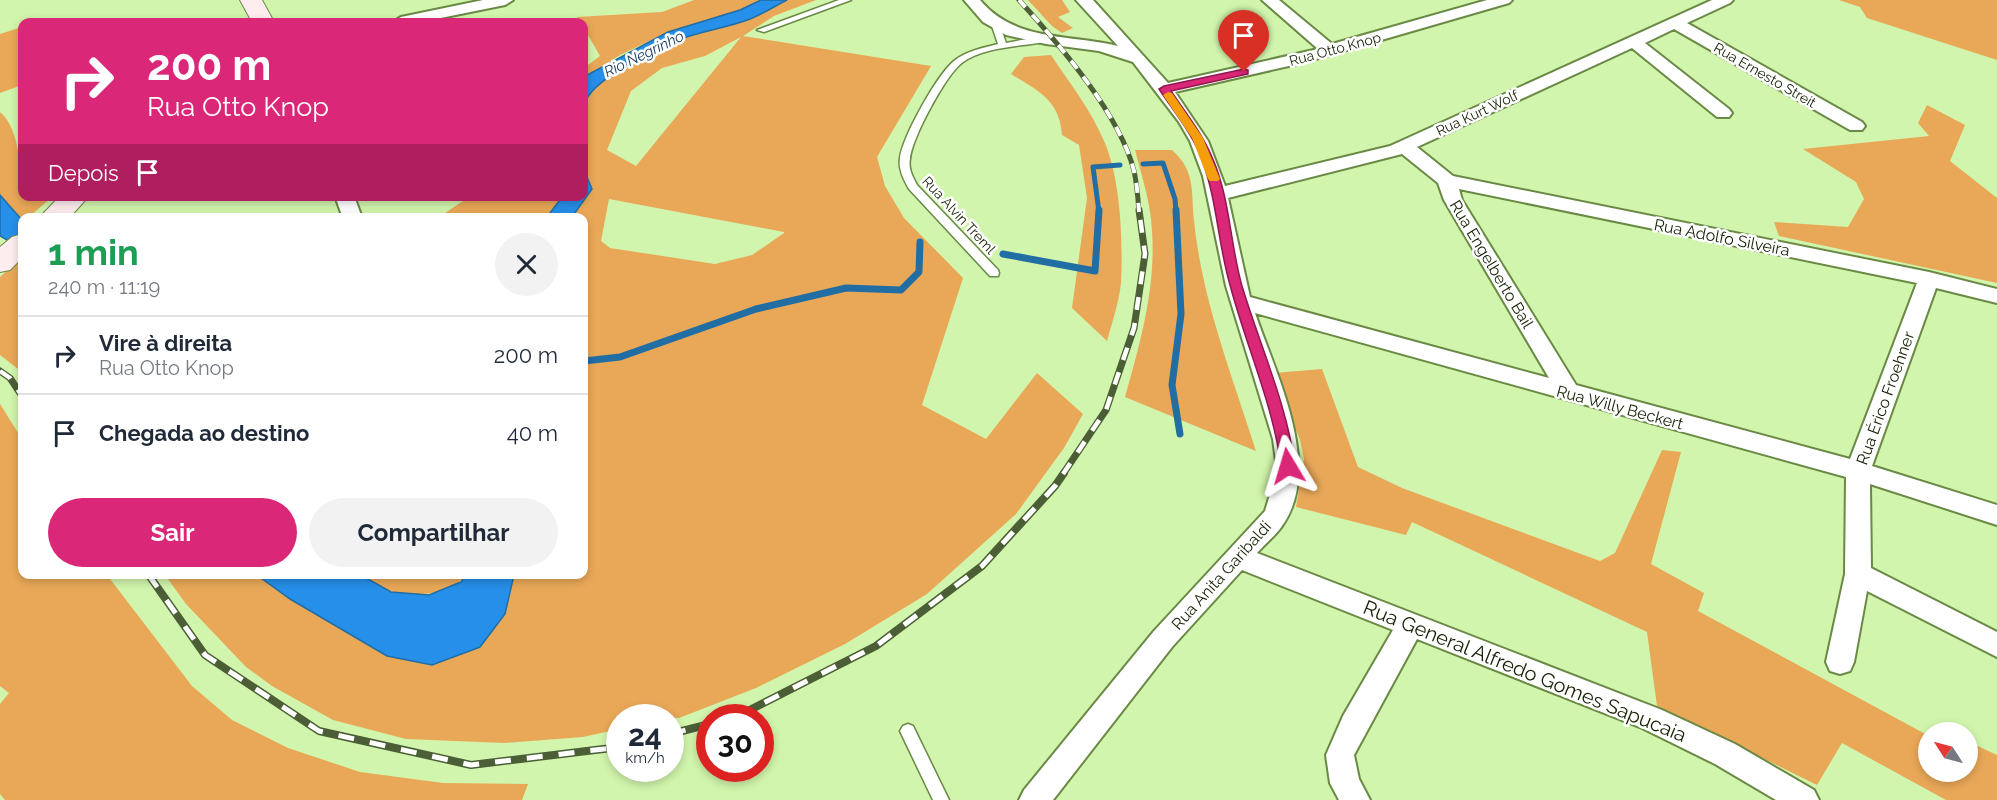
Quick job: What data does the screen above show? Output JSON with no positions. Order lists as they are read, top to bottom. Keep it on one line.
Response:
{"streets":{"street":["Rua Otto Knop","Rua Ernesto Streit","Rua Kurt Wolf","Rua Adolfo Silveira","Rua Engelberto Bail","Rua Érico Froehner","Rua Willy Beckert","Rua Anita Garibaldi","Rua General Alfredo Gomes Sapucaia"],"lane":["Rua Alvin Treml"]},"crossings":[["Rua Otto Knop","Rua Anita Garibaldi"],["Rua Ernesto Streit","Rua Kurt Wolf"],["Rua Kurt Wolf","Rua Engelberto Bail"],["Rua Kurt Wolf","Rua Anita Garibaldi"],["Rua Adolfo Silveira","Rua Engelberto Bail"],["Rua Adolfo Silveira","Rua Érico Froehner"],["Rua Engelberto Bail","Rua Willy Beckert"],["Rua Érico Froehner","Rua Willy Beckert"],["Rua Willy Beckert","Rua Anita Garibaldi"],["Rua Anita Garibaldi","Rua General Alfredo Gomes Sapucaia"]],"water":["Rio Negrinho"],"north":"top left","page":{"turn":["200 m","Rua Otto Knop"],"then":"Depois","heading":["1 min","240 m · 11:19"],"list":[{"name":"Vire à direita","note":"Rua Otto Knop","value":"200 m"},{"name":"Chegada ao destino","value":"40 m"}],"buttons":["Sair","Compartilhar"],"speed":"24 km/h","limit":"30"}}
